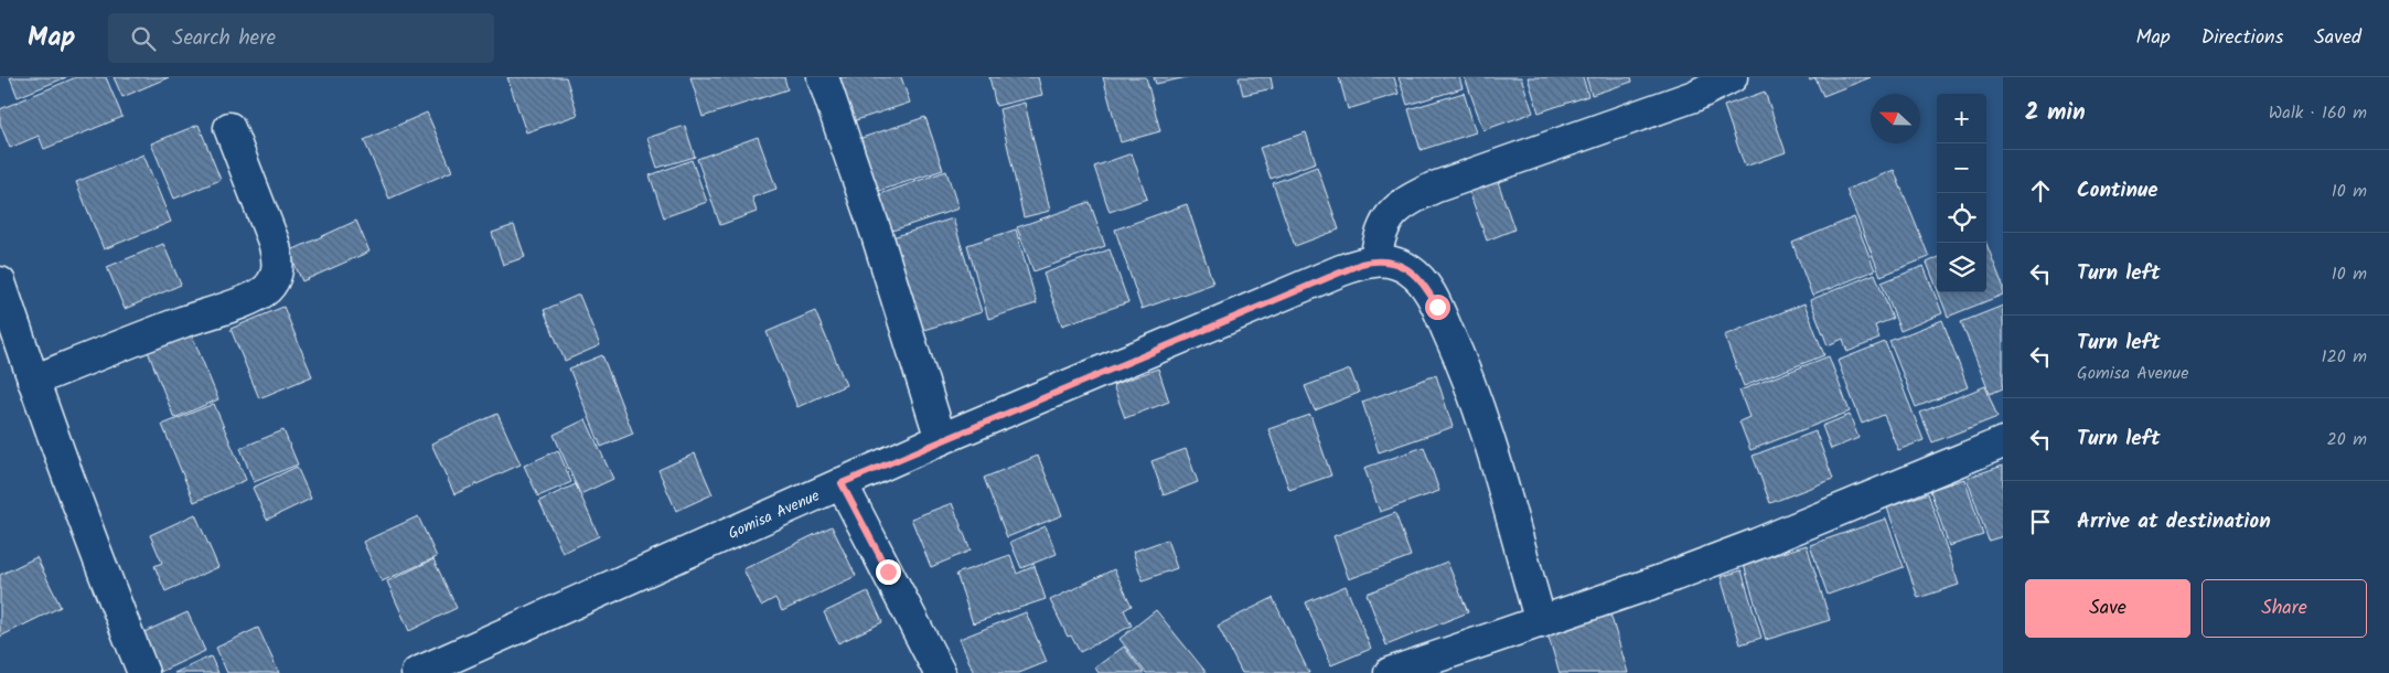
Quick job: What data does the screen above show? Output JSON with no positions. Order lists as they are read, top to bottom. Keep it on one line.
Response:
{"streets":{"street":["Gomisa Avenue"]},"north":"left","page":{"header":"Map","search":"Search here","nav":["Map","Directions","Saved"],"heading":["2 min","Walk · 160 m"],"map_buttons":["+","−"],"list":[["Continue","10 m"],["Turn left","10 m"],["Turn left","Gomisa Avenue","120 m"],["Turn left","20 m"],"Arrive at destination"],"buttons":["Save","Share"]}}
